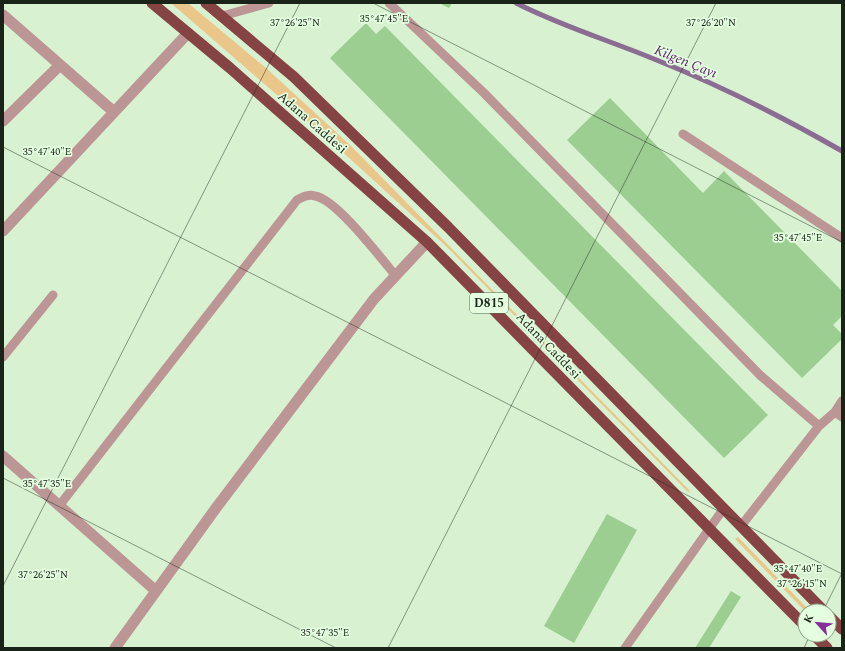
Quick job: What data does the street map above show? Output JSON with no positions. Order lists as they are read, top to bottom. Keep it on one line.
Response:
{"streets":{"highway":["Adana Caddesi","D815"]},"water":["Kilgen Çayı"],"north":"top left","coordinates":["35°47'45\"E","37°26'25\"N","37°26'20\"N","35°47'40\"E","35°47'35\"E","37°26'15\"N"]}
